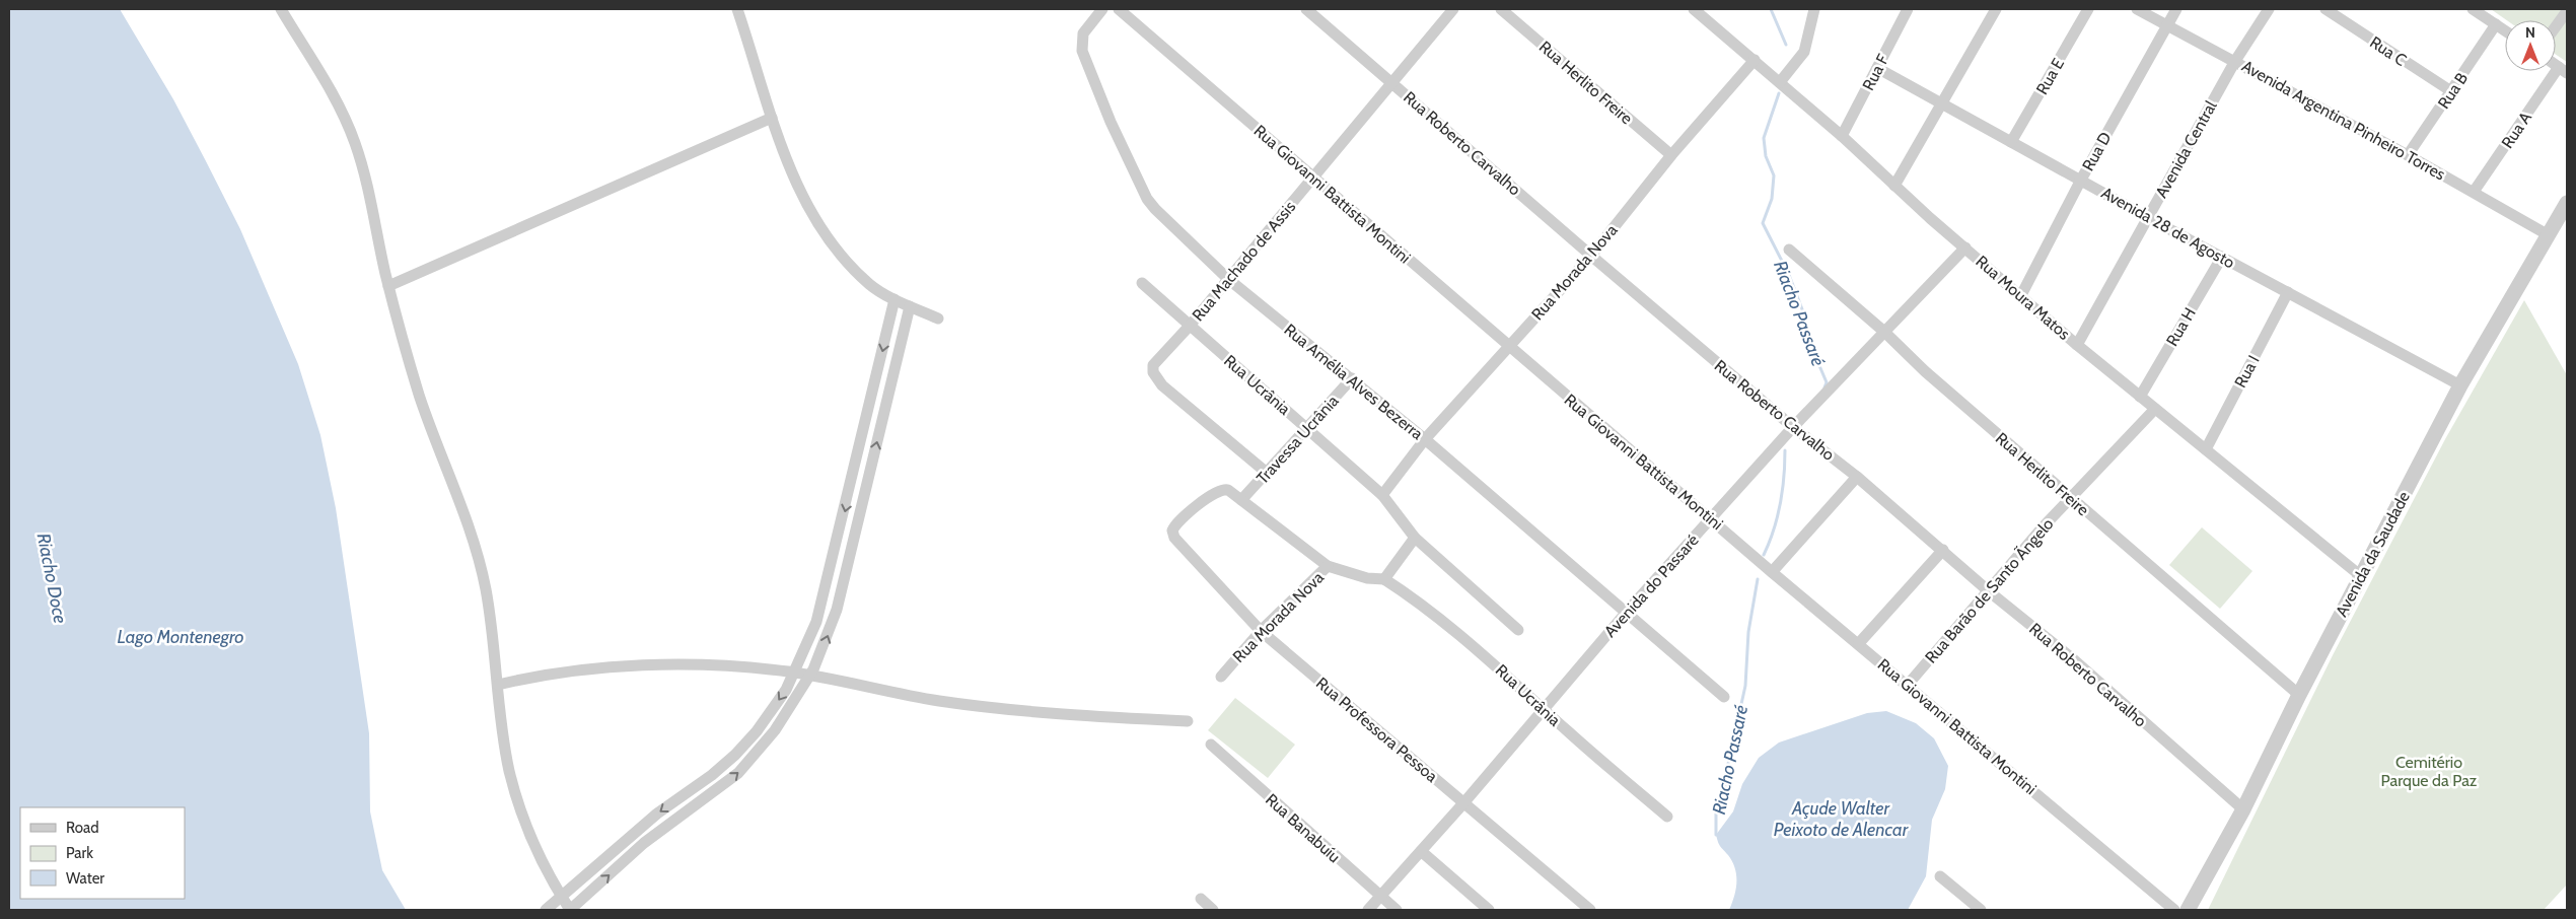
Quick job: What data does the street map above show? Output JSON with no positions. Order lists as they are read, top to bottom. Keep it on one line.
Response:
{"streets":{"street":["Rua C","Rua F","Rua E","Rua Herlito Freire","Rua B","Avenida Argentina Pinheiro Torres","Rua A","Rua Roberto Carvalho","Avenida Central","Rua D","Rua Giovanni Battista Montini","Avenida 28 de Agosto","Rua Machado de Assis","Rua Morada Nova","Rua Moura Matos","Rua H","Rua I","Rua Amélia Alves Bezerra","Rua Ucrânia","Travessa Ucrânia","Avenida da Saudade","Avenida do Passaré","Rua Barão de Santo Ãngelo","Rua Professora Pessoa","Rua Banabuíu"]},"crossings":[["Rua C","Rua B"],["Rua F","Avenida 28 de Agosto"],["Rua F","Rua Moura Matos"],["Rua E","Avenida 28 de Agosto"],["Rua Herlito Freire","Rua Morada Nova"],["Rua Herlito Freire","Avenida da Saudade"],["Rua Herlito Freire","Avenida do Passaré"],["Rua Herlito Freire","Rua Barão de Santo Ãngelo"],["Rua B","Avenida Argentina Pinheiro Torres"],["Avenida Argentina Pinheiro Torres","Rua A"],["Avenida Argentina Pinheiro Torres","Avenida Central"],["Avenida Argentina Pinheiro Torres","Rua D"],["Avenida Argentina Pinheiro Torres","Avenida da Saudade"],["Rua Roberto Carvalho","Rua Machado de Assis"],["Rua Roberto Carvalho","Rua Morada Nova"],["Rua Roberto Carvalho","Avenida da Saudade"],["Rua Roberto Carvalho","Avenida do Passaré"],["Rua Roberto Carvalho","Rua Barão de Santo Ãngelo"],["Avenida Central","Avenida 28 de Agosto"],["Avenida Central","Rua Moura Matos"],["Rua D","Avenida 28 de Agosto"],["Rua D","Rua Moura Matos"],["Rua Giovanni Battista Montini","Rua Machado de Assis"],["Rua Giovanni Battista Montini","Rua Morada Nova"],["Rua Giovanni Battista Montini","Avenida da Saudade"],["Rua Giovanni Battista Montini","Avenida do Passaré"],["Rua Giovanni Battista Montini","Rua Barão de Santo Ãngelo"],["Avenida 28 de Agosto","Rua H"],["Avenida 28 de Agosto","Rua I"],["Avenida 28 de Agosto","Avenida da Saudade"],["Rua Machado de Assis","Rua Amélia Alves Bezerra"],["Rua Machado de Assis","Rua Ucrânia"],["Rua Machado de Assis","Travessa Ucrânia"],["Rua Morada Nova","Rua Moura Matos"],["Rua Morada Nova","Rua Amélia Alves Bezerra"],["Rua Morada Nova","Rua Ucrânia"],["Rua Morada Nova","Rua Professora Pessoa"],["Rua Moura Matos","Rua H"],["Rua Moura Matos","Rua I"],["Rua Moura Matos","Avenida da Saudade"],["Rua Moura Matos","Avenida do Passaré"],["Rua Moura Matos","Rua Barão de Santo Ãngelo"],["Rua Amélia Alves Bezerra","Travessa Ucrânia"],["Rua Amélia Alves Bezerra","Avenida do Passaré"],["Rua Ucrânia","Travessa Ucrânia"],["Rua Ucrânia","Avenida do Passaré"],["Travessa Ucrânia","Rua Professora Pessoa"],["Avenida do Passaré","Rua Professora Pessoa"],["Avenida do Passaré","Rua Banabuíu"]],"water":["Riacho Passaré","Riacho Doce","Lago Montenegro","Açude Walter Peixoto de Alencar"],"parks":["Cemitério Parque da Paz"],"legend":["Road","Park","Water"],"north":"top"}
